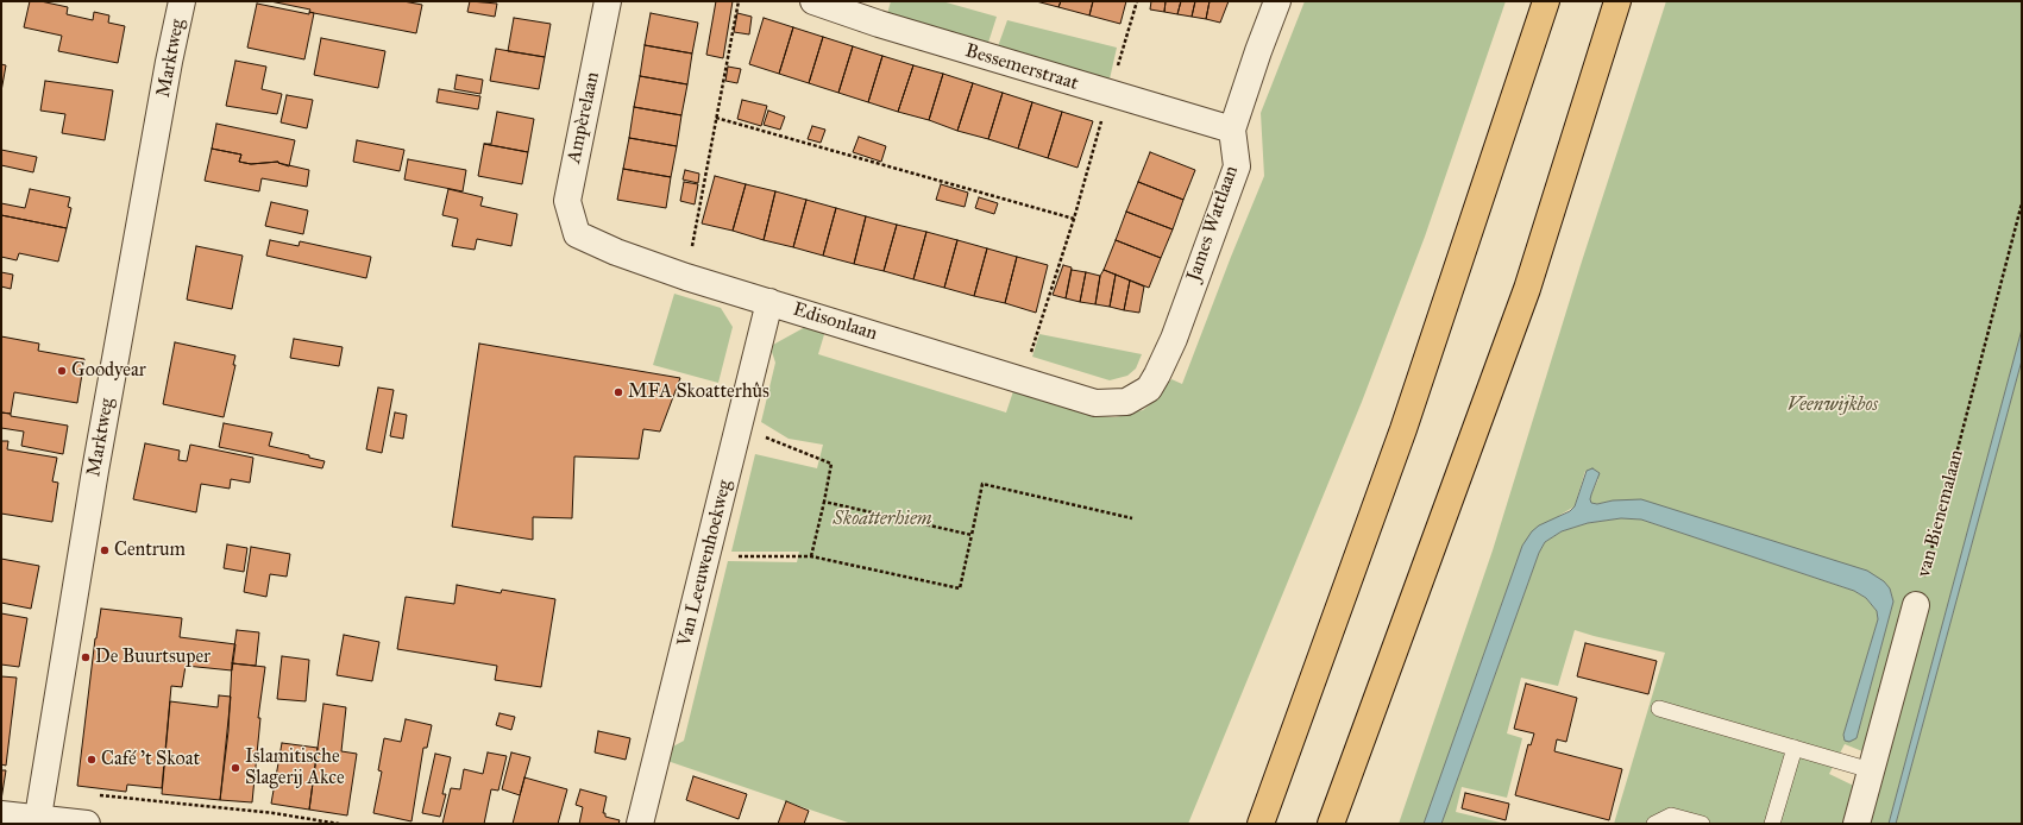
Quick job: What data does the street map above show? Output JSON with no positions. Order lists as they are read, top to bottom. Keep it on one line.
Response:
{"streets":{"street":["Marktweg","Bessemerstraat","Ampèrelaan","James Wattlaan","Edisonlaan","Van Leeuwenhoekweg"],"path":["van Bienemalaan"]},"crossings":[["Bessemerstraat","James Wattlaan"],["Ampèrelaan","Edisonlaan"],["James Wattlaan","Edisonlaan"],["Edisonlaan","Van Leeuwenhoekweg"]],"parks":["Veenwijkbos","Skoatterhiem"],"places":["Goodyear","MFA Skoatterhûs","Centrum","De Buurtsuper","Café 't Skoat","Islamitische Slagerij Akce"]}
